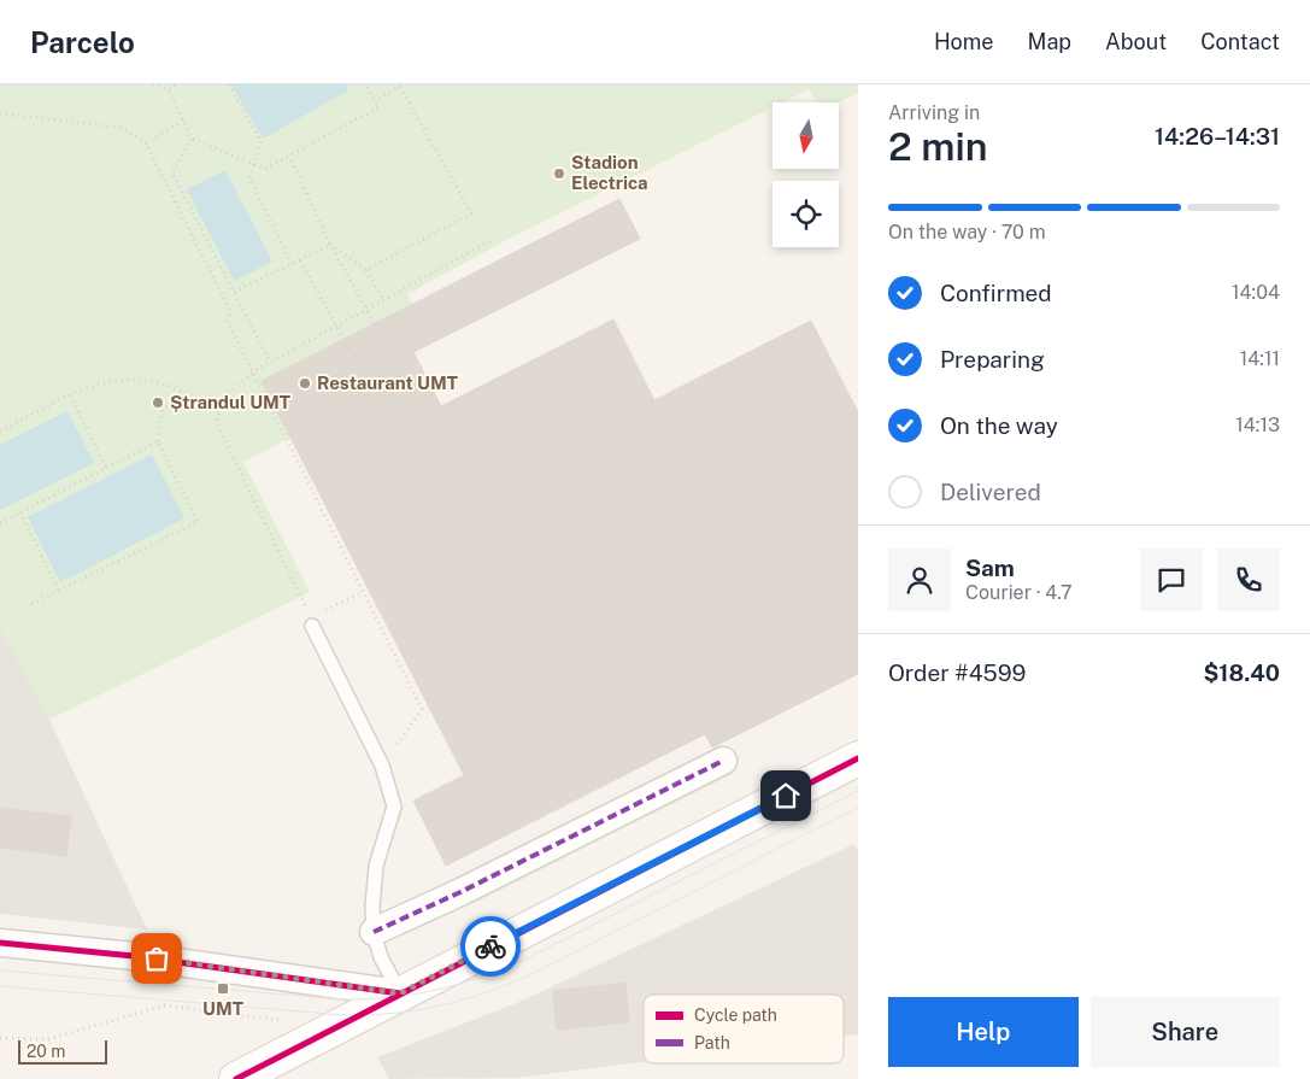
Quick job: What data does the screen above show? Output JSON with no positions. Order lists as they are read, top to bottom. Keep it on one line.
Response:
{"places":{"other":["Stadion Electrica","Restaurant UMT","Ștrandul UMT"],"transit":["UMT"]},"legend":["Cycle path","Path"],"scale_bar":"20 m","north":"bottom","page":{"header":"Parcelo","nav":["Home","Map","About","Contact"],"heading":["2 min","Arriving in","14:26–14:31"],"panel":["Sam","Courier · 4.7","Order #4599","$18.40"],"bar":"On the way · 70 m","list":[["Confirmed","14:04"],["Preparing","14:11"],["On the way","14:13"],"Delivered"],"buttons":["Help","Share"],"scale":"20 m"}}
